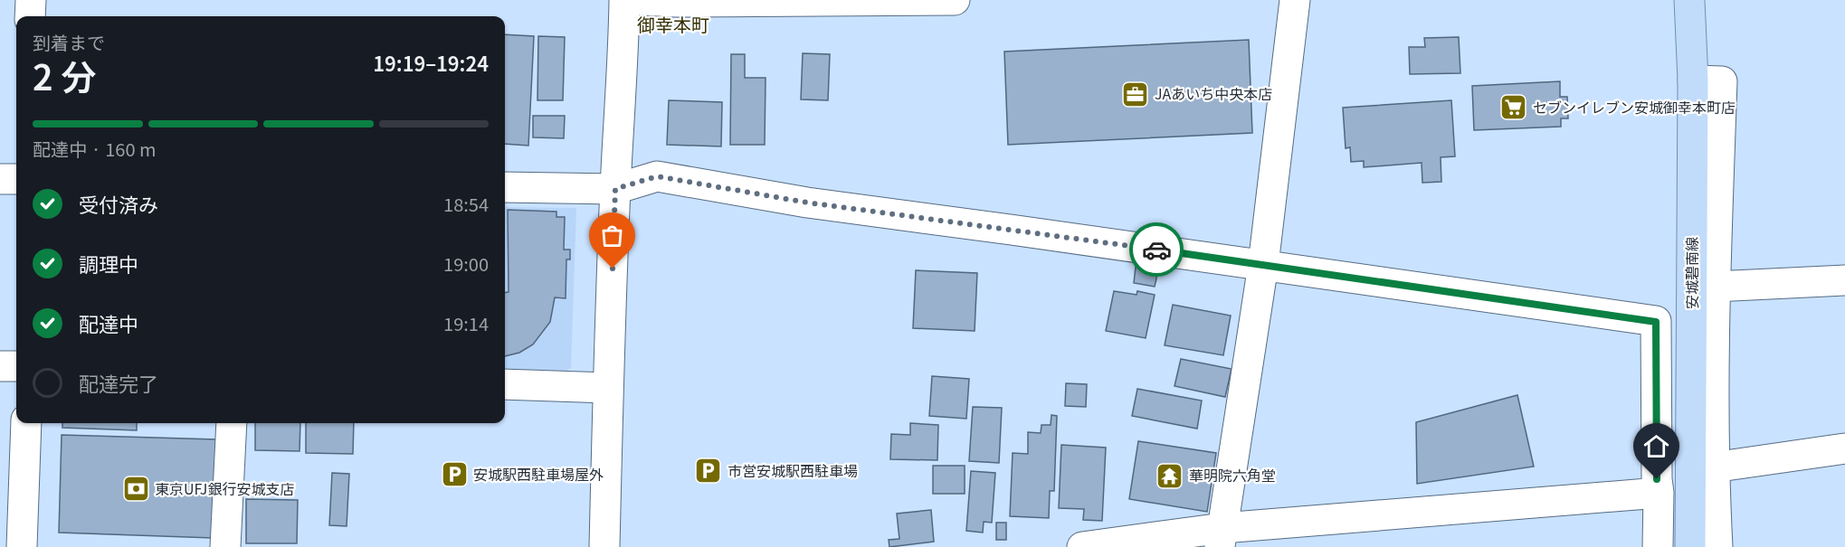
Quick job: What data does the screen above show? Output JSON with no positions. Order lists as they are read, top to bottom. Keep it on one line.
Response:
{"streets":{"main road":["安城碧南線"]},"districts":["御幸本町"],"places":{"office":["JAあいち中央本店"],"supermarket":["セブンイレブン安城御幸本町店"],"parking":["市営安城駅西駐車場","安城駅西駐車場屋外"],"temple":["華明院六角堂"],"bank":["東京UFJ銀行安城支店"]},"page":{"heading":["2 分","到着まで","19:19–19:24"],"bar":"配達中 · 160 m","list":[["受付済み","18:54"],["調理中","19:00"],["配達中","19:14"],"配達完了"]}}
